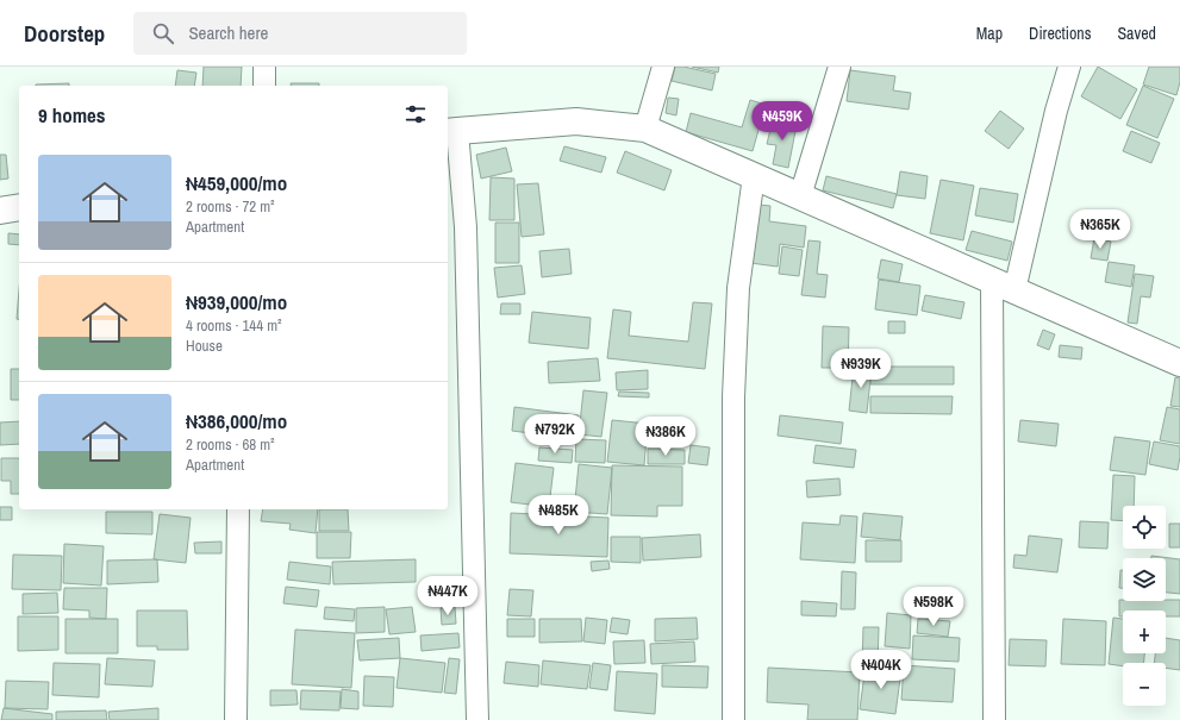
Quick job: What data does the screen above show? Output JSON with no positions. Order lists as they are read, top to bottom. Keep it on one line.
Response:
{"page":{"header":"Doorstep","search":"Search here","nav":["Map","Directions","Saved"],"heading":"9 homes","price":["₦459K","₦365K","₦939K","₦792K","₦386K","₦485K","₦447K","₦598K","₦404K"],"list":[{"name":"₦459,000/mo","note":"2 rooms · 72 m² · Apartment"},{"name":"₦939,000/mo","note":"4 rooms · 144 m² · House"},{"name":"₦386,000/mo","note":"2 rooms · 68 m² · Apartment"}],"map_buttons":["+","−"]}}
